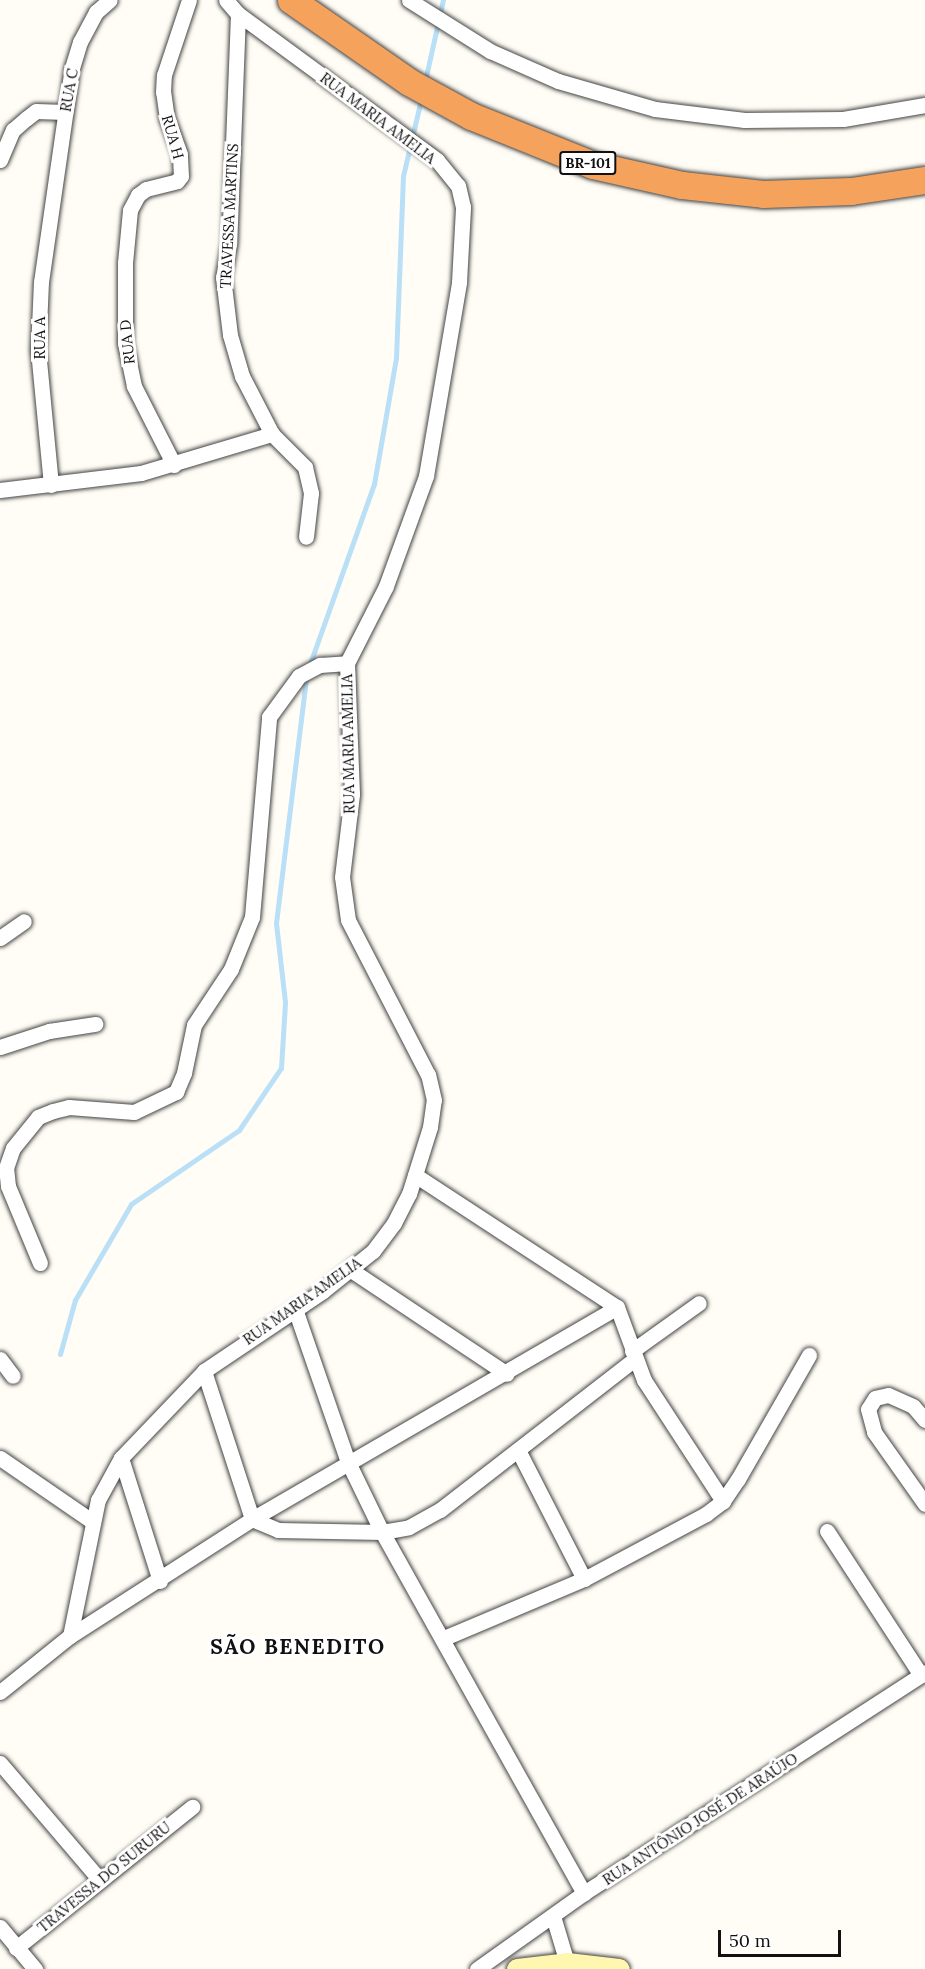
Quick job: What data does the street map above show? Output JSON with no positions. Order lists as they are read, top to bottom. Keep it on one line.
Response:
{"streets":{"highway":["BR-101"],"street":["RUA C","RUA MARIA AMELIA","RUA H","TRAVESSA MARTINS","RUA A","RUA D","RUA ANTÔNIO JOSÉ DE ARAÚJO","TRAVESSA DO SURURU"]},"crossings":[["RUA C","RUA A"],["RUA MARIA AMELIA","TRAVESSA MARTINS"],["RUA H","RUA D"]],"districts":["SÃO BENEDITO"],"scale_bar":"50 m"}
